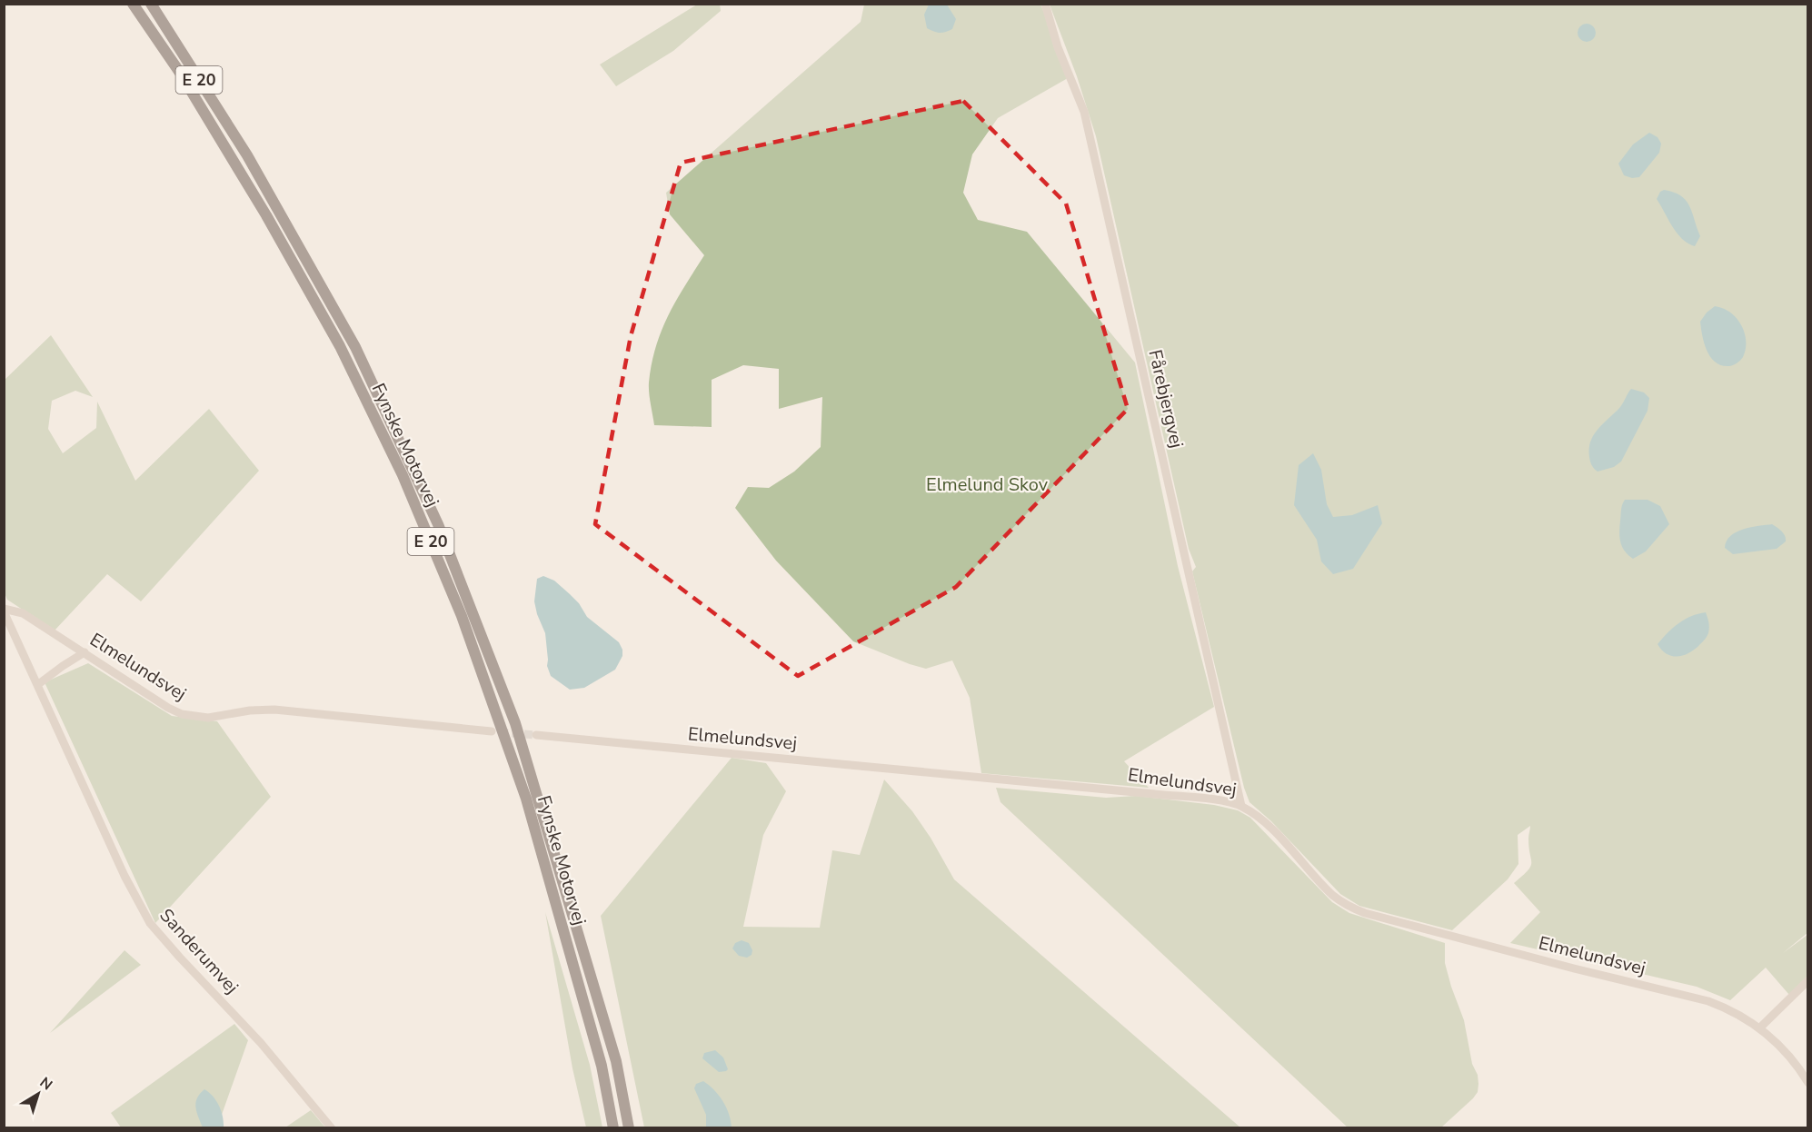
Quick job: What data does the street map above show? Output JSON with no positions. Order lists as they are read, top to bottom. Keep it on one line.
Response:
{"streets":{"highway":["E 20","Fynske Motorvej"],"street":["Fårebjergvej","Elmelundsvej","Sanderumvej"]},"crossings":[["Fårebjergvej","Elmelundsvej"],["Elmelundsvej","Sanderumvej"]],"parks":["Elmelund Skov"],"north":"top right"}
